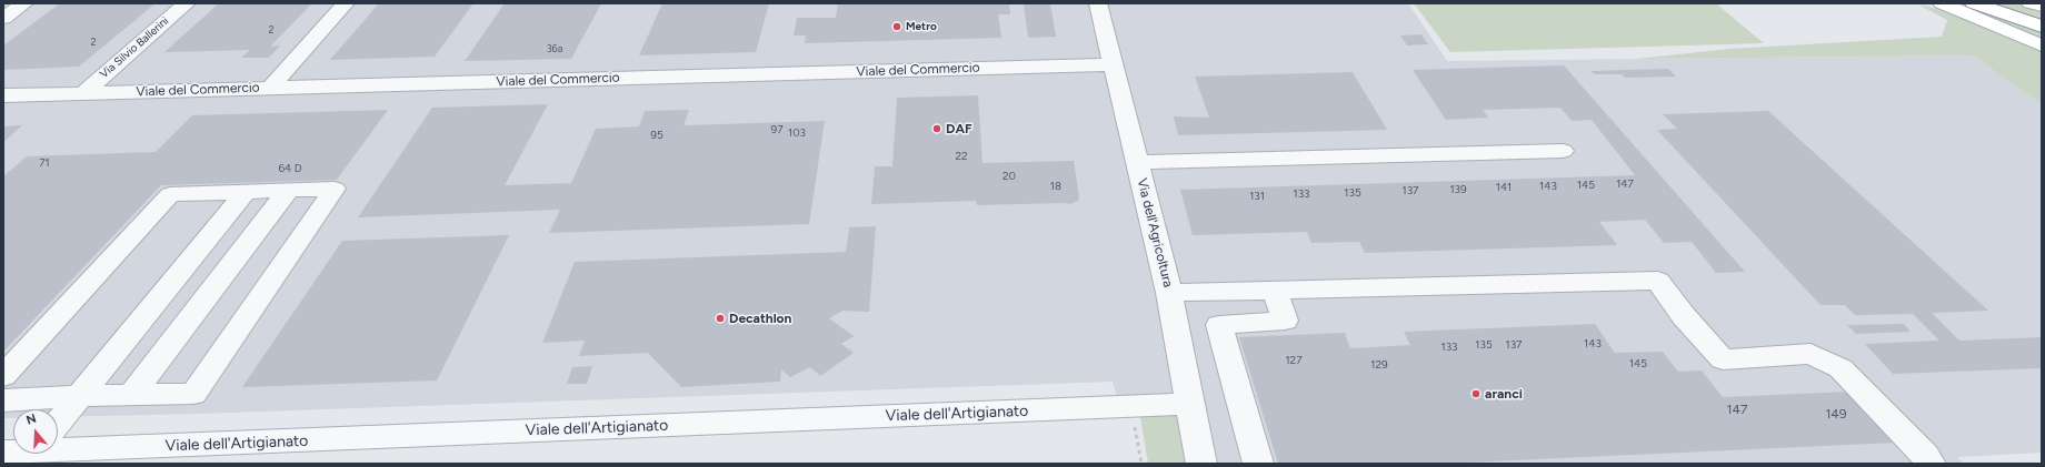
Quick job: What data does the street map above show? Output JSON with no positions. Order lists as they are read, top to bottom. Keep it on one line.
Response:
{"streets":{"street":["Via Silvio Ballerini","Viale del Commercio","Via dell'Agricoltura","Viale dell'Artigianato"]},"crossings":[["Via Silvio Ballerini","Viale del Commercio"],["Viale del Commercio","Via dell'Agricoltura"],["Via dell'Agricoltura","Viale dell'Artigianato"]],"places":["Metro","DAF","Decathlon","aranci"],"house_numbers":["2","2","36a","97","103","95","22","71","64 D","20","147","145","18","143","141","139","137","135","133","131","143","135","137","133","127","145","129","147","149"],"north":"top"}
